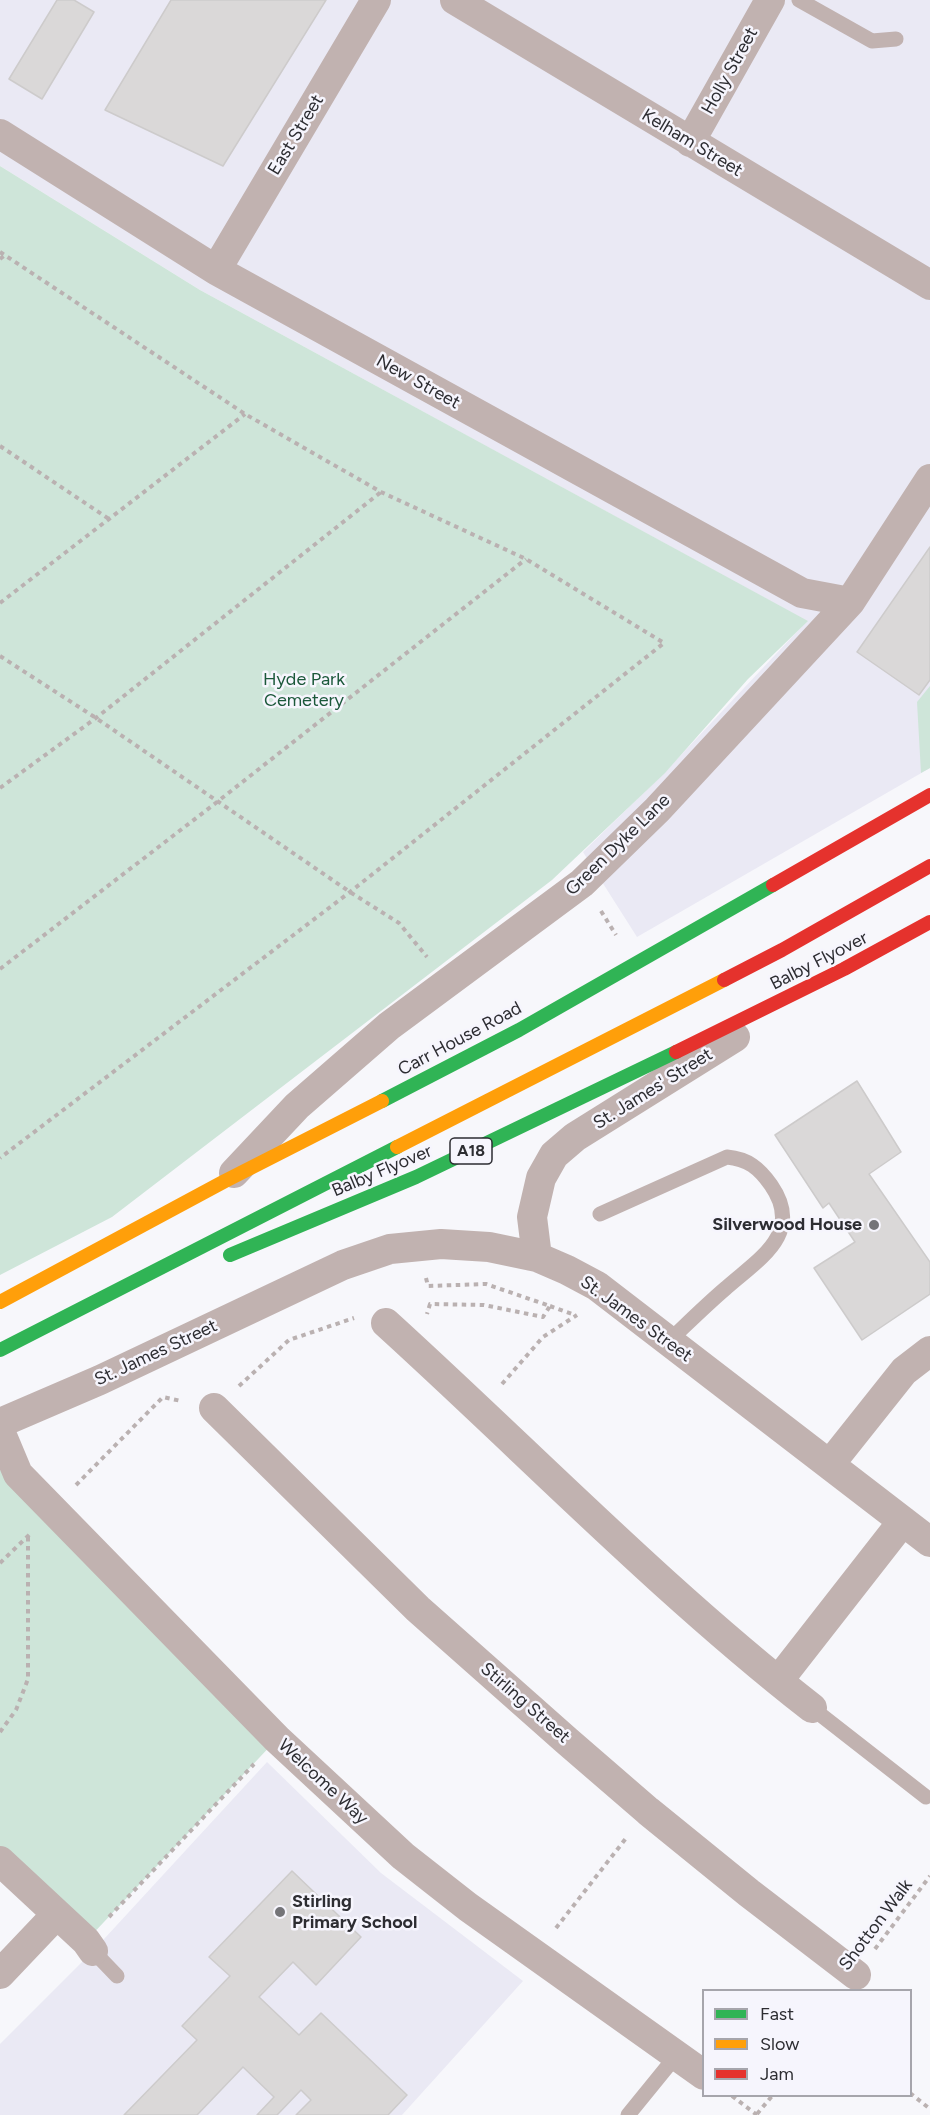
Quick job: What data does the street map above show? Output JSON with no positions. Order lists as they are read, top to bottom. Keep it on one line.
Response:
{"streets":{"highway":["Balby Flyover","Carr House Road","A18"],"street":["Holly Street","East Street","Kelham Street","New Street","Green Dyke Lane","St. James' Street","St. James Street","Stirling Street","Welcome Way"],"path":["Shotton Walk"]},"crossings":[["Holly Street","Kelham Street"],["East Street","New Street"],["New Street","Green Dyke Lane"],["Green Dyke Lane","Carr House Road"],["Balby Flyover","St. James' Street"],["Balby Flyover","A18"],["St. James' Street","St. James Street"],["Stirling Street","Shotton Walk"]],"parks":["Hyde Park Cemetery"],"places":["Silverwood House","Stirling Primary School"],"legend":["Fast","Slow","Jam"]}
